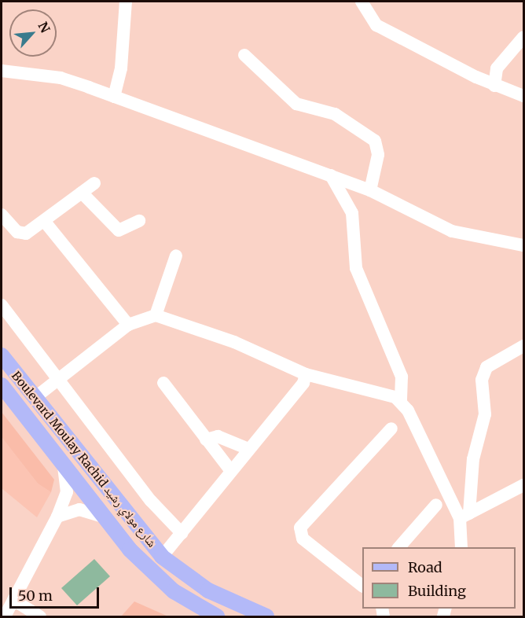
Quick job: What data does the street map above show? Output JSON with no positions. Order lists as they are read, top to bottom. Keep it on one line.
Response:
{"streets":{"main road":["Boulevard Moulay Rachid شارع مولاي رشيد"]},"legend":["Road","Building"],"scale_bar":"50 m","north":"top right"}
